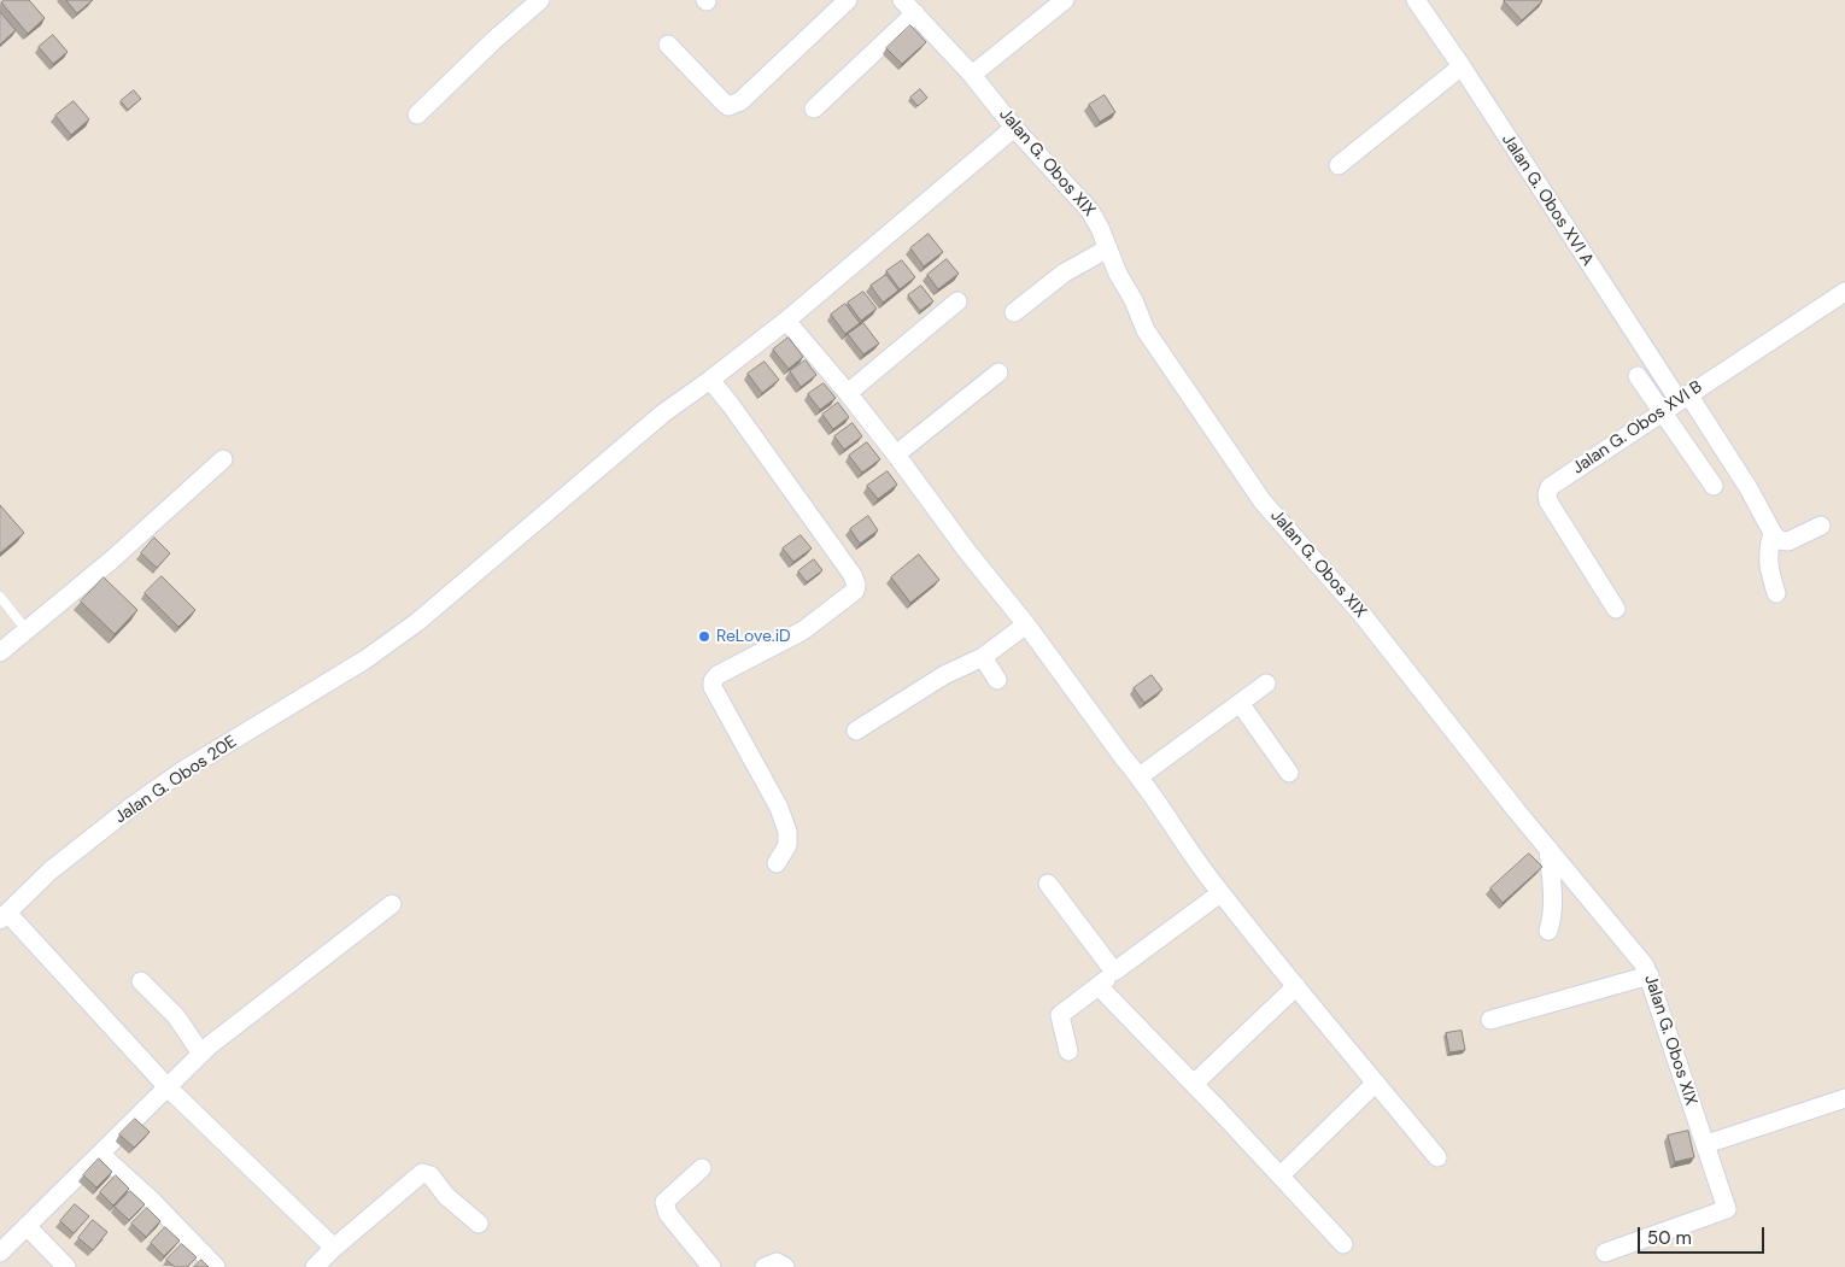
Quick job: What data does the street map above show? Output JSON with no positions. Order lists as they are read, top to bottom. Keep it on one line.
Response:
{"streets":{"street":["Jalan G. Obos XIX","Jalan G. Obos XVI A","Jalan G. Obos XVI B","Jalan G. Obos 20E"]},"crossings":[["Jalan G. Obos XIX","Jalan G. Obos 20E"],["Jalan G. Obos XVI A","Jalan G. Obos XVI B"]],"places":["ReLove.iD"],"scale_bar":"50 m"}
